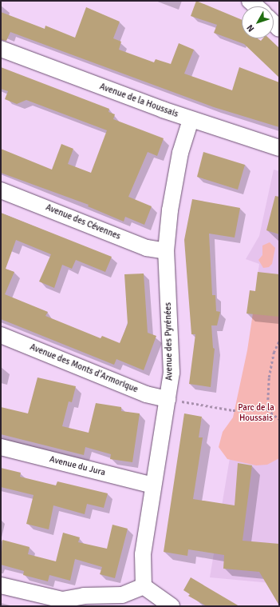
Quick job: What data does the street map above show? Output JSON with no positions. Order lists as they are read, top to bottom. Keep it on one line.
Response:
{"streets":{"street":["Avenue de la Houssais","Avenue des Cévennes","Avenue des Pyrénées","Avenue des Monts d'Armorique","Avenue du Jura"]},"crossings":[["Avenue de la Houssais","Avenue des Pyrénées"],["Avenue des Cévennes","Avenue des Pyrénées"],["Avenue des Pyrénées","Avenue des Monts d'Armorique"],["Avenue des Pyrénées","Avenue du Jura"]],"parks":["Parc de la Houssais"],"north":"bottom left"}
